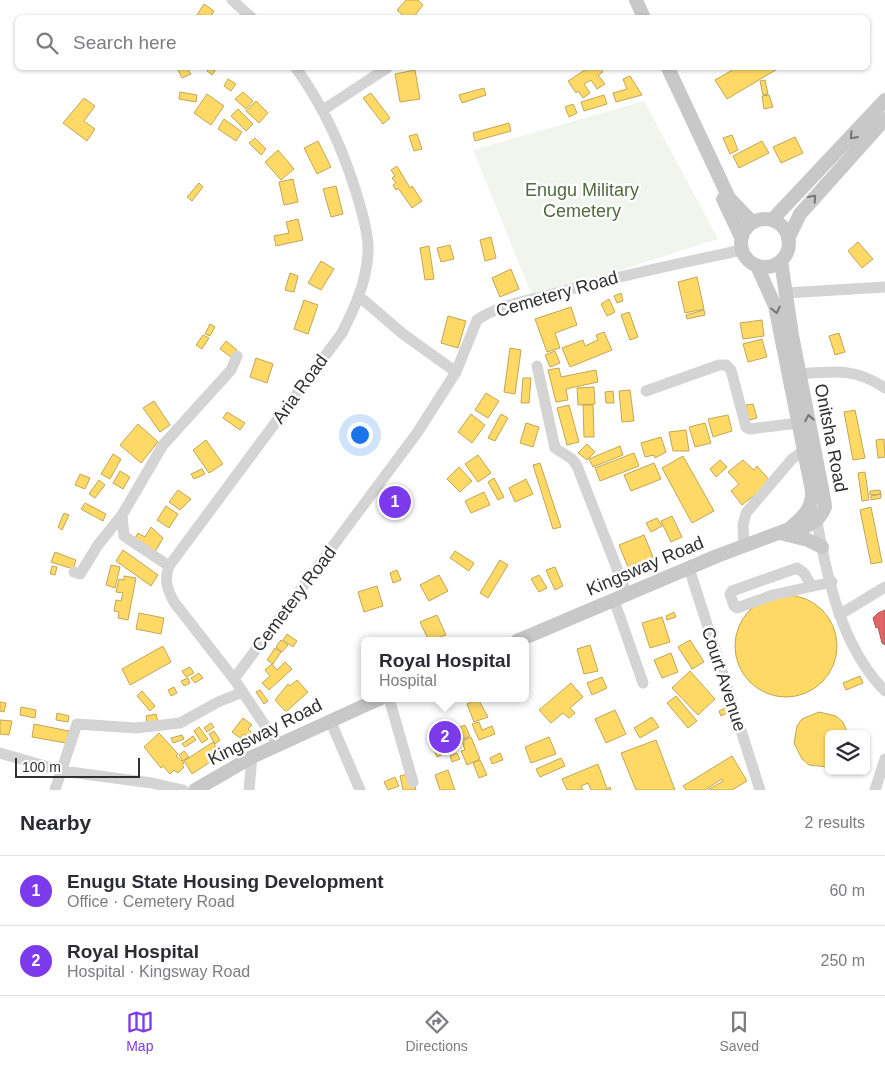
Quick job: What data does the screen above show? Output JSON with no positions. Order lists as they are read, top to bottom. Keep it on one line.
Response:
{"streets":{"main road":["Onitsha Road","Kingsway Road"],"street":["Cemetery Road","Aria Road","Court Avenue"]},"crossings":[["Cemetery Road","Onitsha Road"],["Onitsha Road","Kingsway Road"],["Kingsway Road","Court Avenue"]],"parks":["Enugu Military Cemetery"],"scale_bar":"100 m","page":{"search":"Search here","pins":["1","2"],"popup":["Royal Hospital","Hospital"],"scale":"100 m","heading":["Nearby","2 results"],"list":[{"mark":"1","name":"Enugu State Housing Development","note":"Office · Cemetery Road","value":"60 m"},{"mark":"2","name":"Royal Hospital","note":"Hospital · Kingsway Road","value":"250 m"}],"nav":["Map","Directions","Saved"]}}
